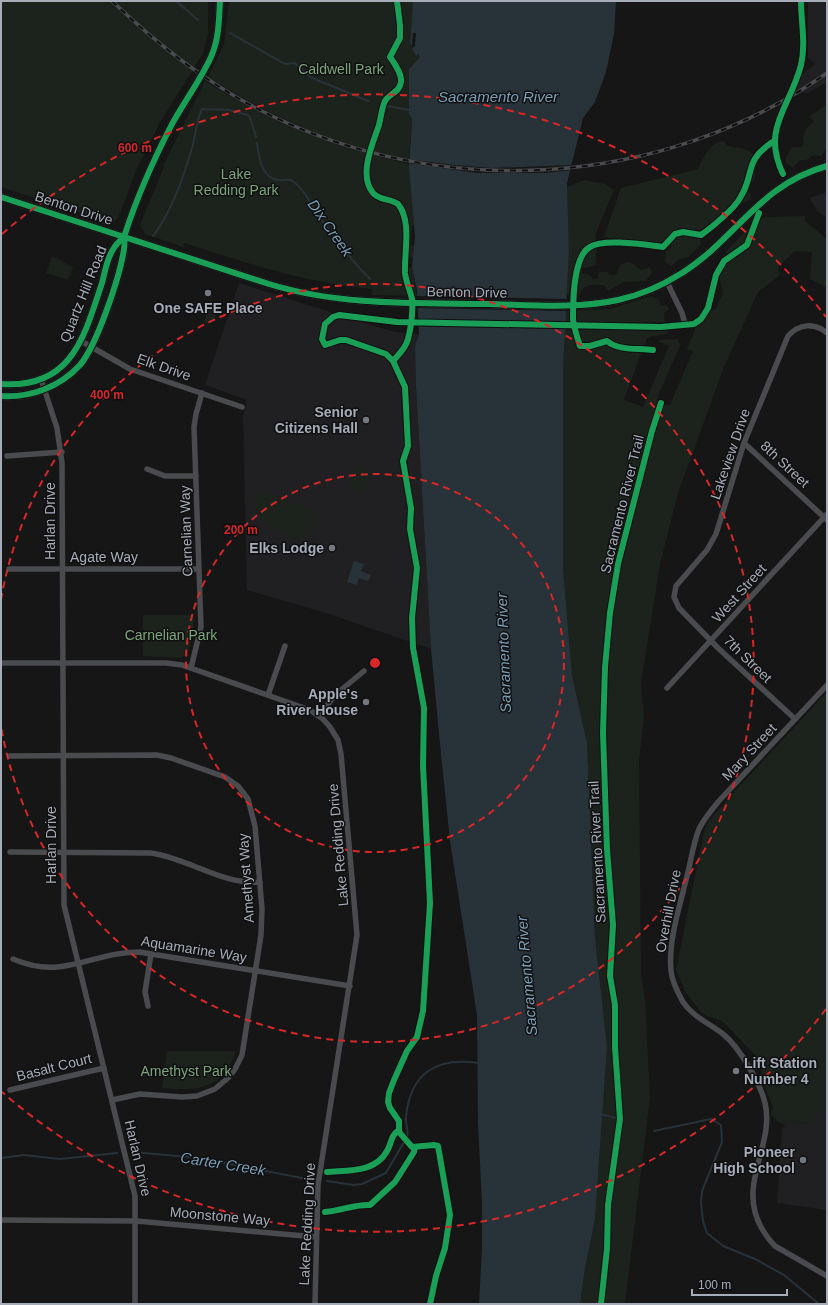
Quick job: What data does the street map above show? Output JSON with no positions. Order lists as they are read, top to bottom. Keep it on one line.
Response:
{"streets":{"street":["Benton Drive","Quartz Hill Road","Elk Drive","Lakeview Drive","8th Street","Harlan Drive","Carnelian Way","Agate Way","West Street","7th Street","Mary Street","Lake Redding Drive","Amethyst Way","Overhill Drive","Aquamarine Way","Basalt Court","Moonstone Way"],"cycle path":["Sacramento River Trail"]},"crossings":[["Benton Drive","Quartz Hill Road"],["Quartz Hill Road","Elk Drive"],["Quartz Hill Road","Harlan Drive"],["Elk Drive","Carnelian Way"],["Lakeview Drive","8th Street"],["Lakeview Drive","7th Street"],["8th Street","West Street"],["Harlan Drive","Agate Way"],["Harlan Drive","Lake Redding Drive"],["Harlan Drive","Amethyst Way"],["Harlan Drive","Aquamarine Way"],["Harlan Drive","Basalt Court"],["Harlan Drive","Moonstone Way"],["Carnelian Way","Agate Way"],["Carnelian Way","Lake Redding Drive"],["West Street","7th Street"],["7th Street","Mary Street"],["Mary Street","Overhill Drive"],["Lake Redding Drive","Aquamarine Way"],["Lake Redding Drive","Moonstone Way"],["Amethyst Way","Aquamarine Way"]],"water":["Sacramento River","Dix Creek","Carter Creek"],"parks":["Caldwell Park","Lake Redding Park","Carnelian Park","Amethyst Park"],"places":["One SAFE Place","Senior Citizens Hall","Elks Lodge","Apple's River House","Lift Station Number 4","Pioneer High School"],"scale_bar":"100 m","rings":["600 m","400 m","200 m"]}
